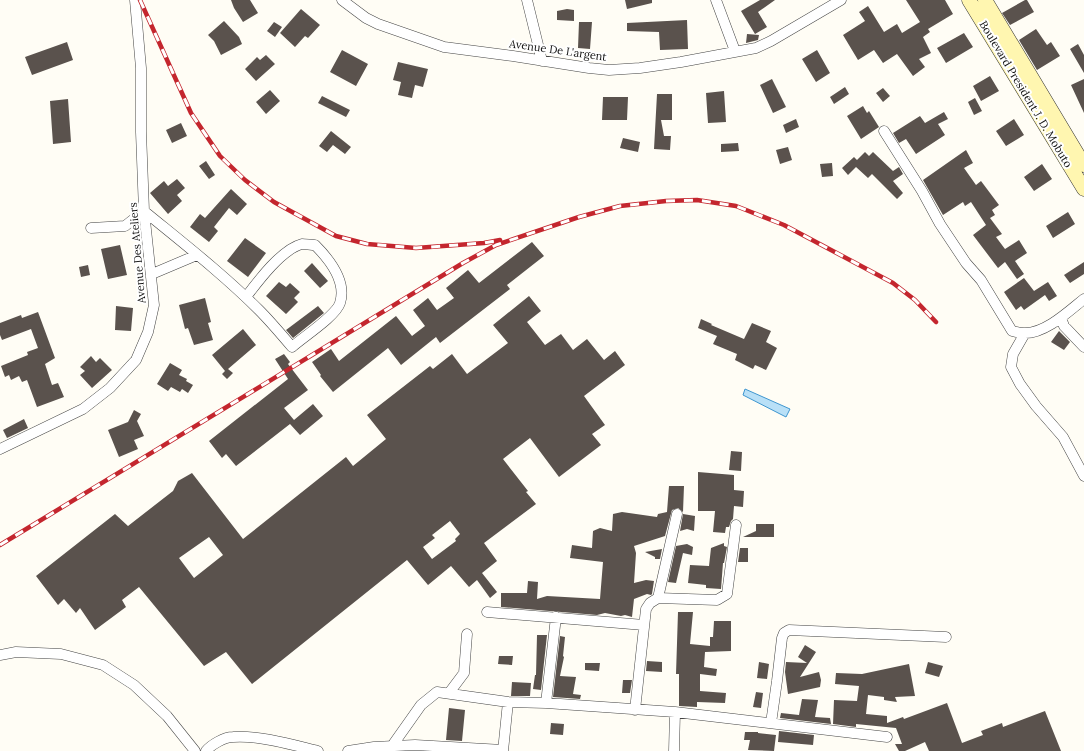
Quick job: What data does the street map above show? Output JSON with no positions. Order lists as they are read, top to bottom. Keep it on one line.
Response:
{"streets":{"street":["Avenue De L'argent","Boulevard President J. D. Mobuto","Avenue Des Ateliers"]}}
